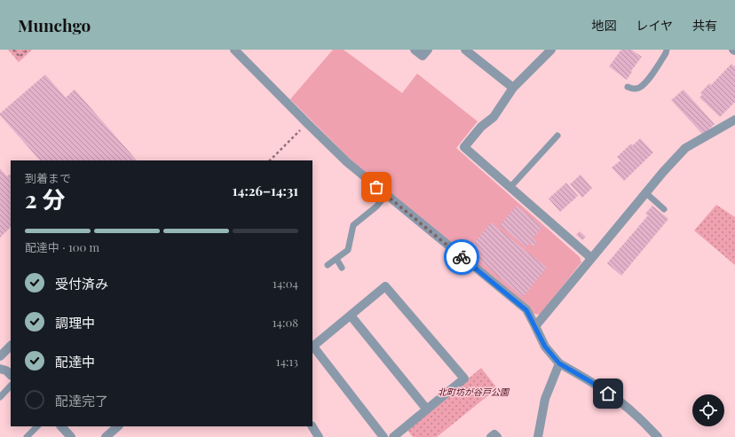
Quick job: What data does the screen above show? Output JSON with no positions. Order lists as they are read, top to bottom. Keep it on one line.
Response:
{"parks":["北町坊が谷戸公園"],"page":{"header":"Munchgo","nav":["地図","レイヤ","共有"],"heading":["2 分","到着まで","14:26–14:31"],"bar":"配達中 · 100 m","list":[["受付済み","14:04"],["調理中","14:08"],["配達中","14:13"],"配達完了"]}}
